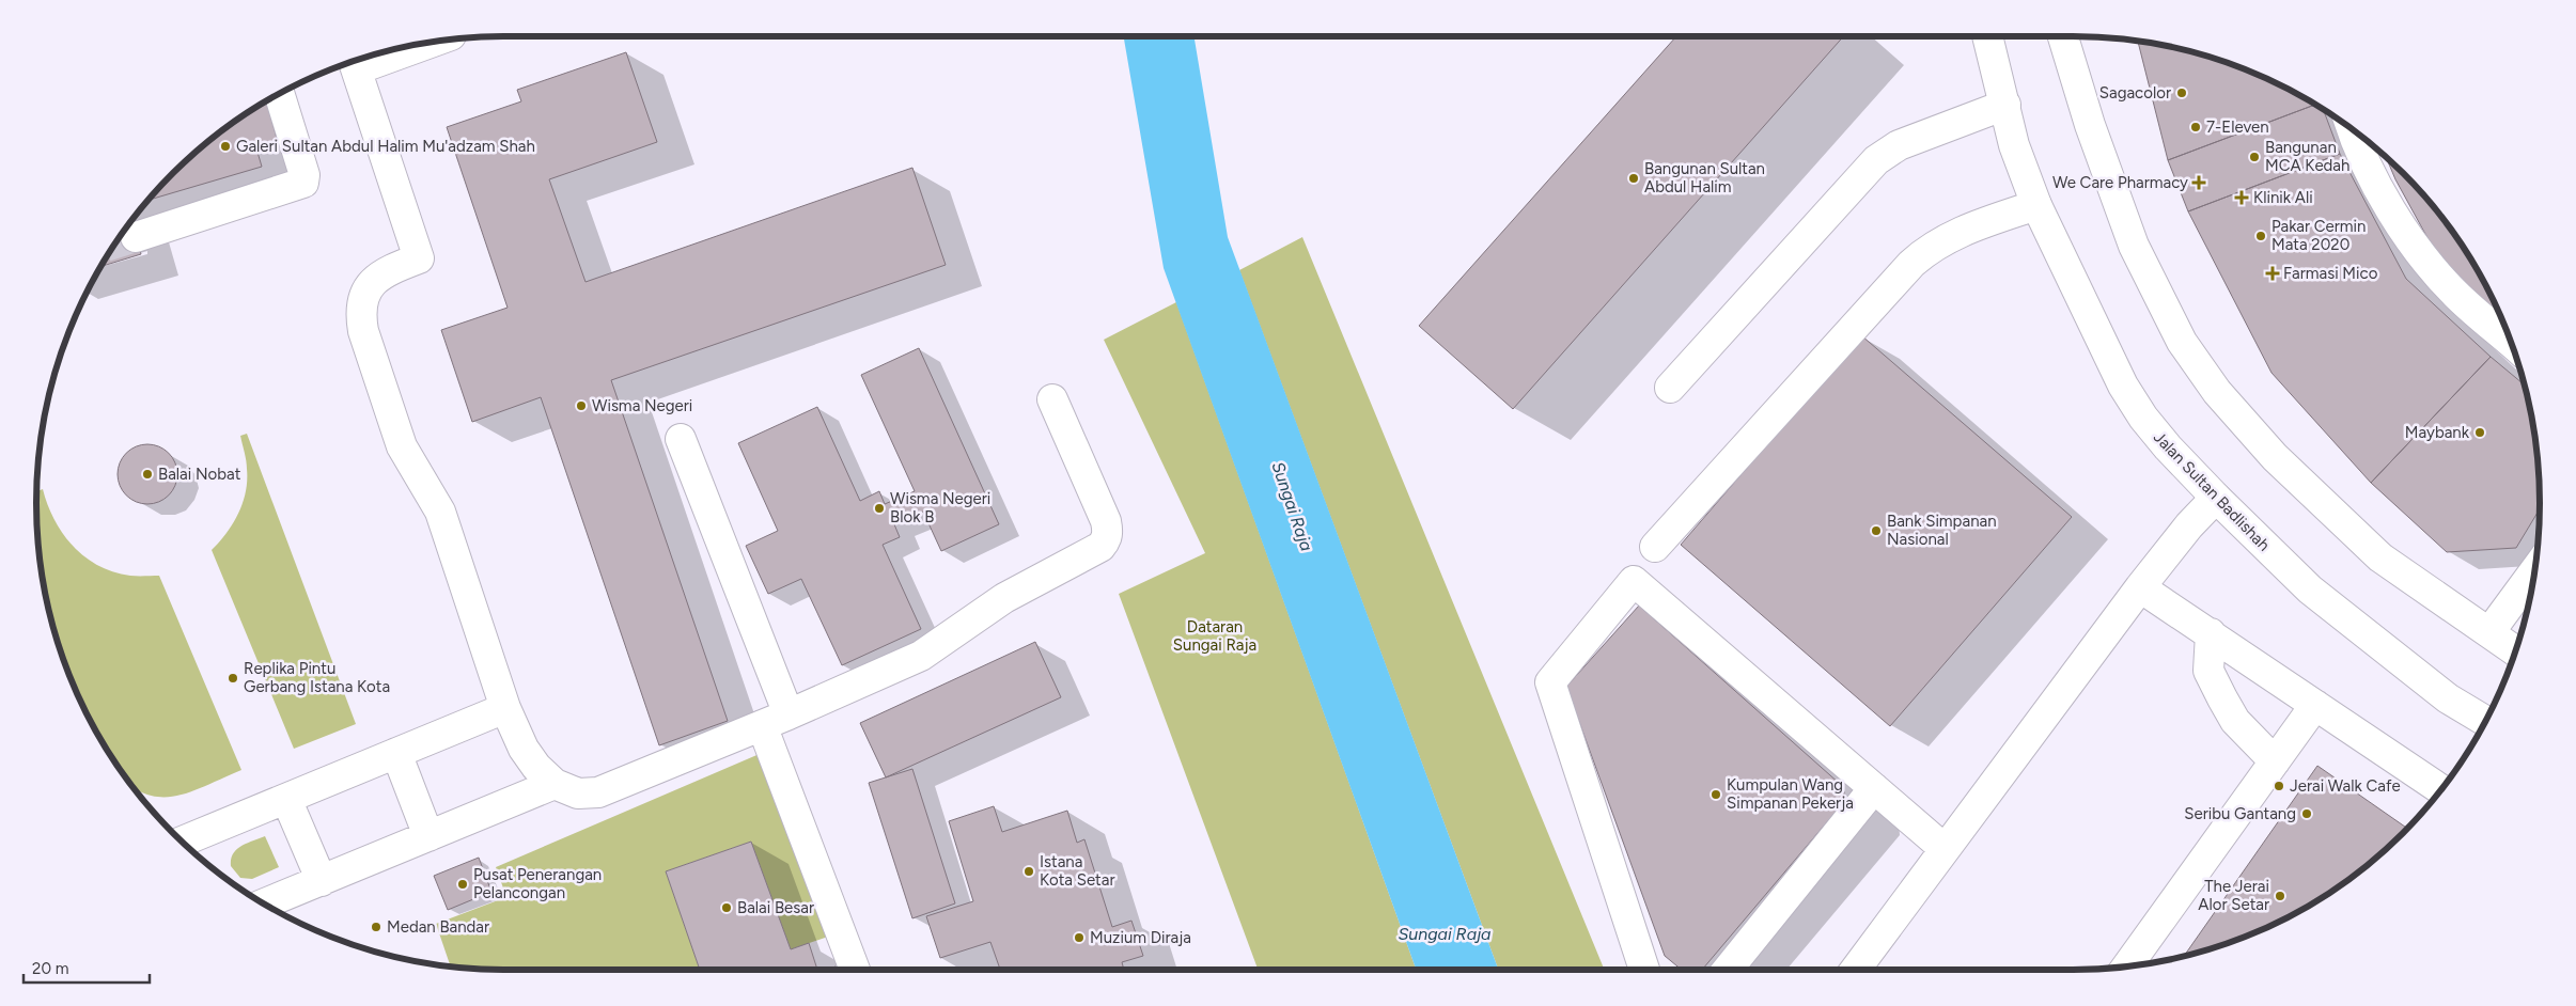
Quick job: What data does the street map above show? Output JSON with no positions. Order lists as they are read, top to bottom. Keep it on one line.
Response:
{"streets":{"main road":["Jalan Sultan Badlishah"]},"water":["Sungai Raja"],"parks":["Dataran Sungai Raja"],"places":{"other":["Sagacolor","7-Eleven","Galeri Sultan Abdul Halim Mu'adzam Shah","Bangunan MCA Kedah","Bangunan Sultan Abdul Halim","Pakar Cermin Mata 2020","Wisma Negeri","Maybank","Balai Nobat","Wisma Negeri Blok B","Bank Simpanan Nasional","Replika Pintu Gerbang Istana Kota","Jerai Walk Cafe","Kumpulan Wang Simpanan Pekerja","Seribu Gantang","Istana Kota Setar","Pusat Penerangan Pelancongan","The Jerai Alor Setar","Balai Besar","Medan Bandar","Muzium Diraja"],"health":["We Care Pharmacy","Klinik Ali","Farmasi Mico"]},"scale_bar":"20 m"}
